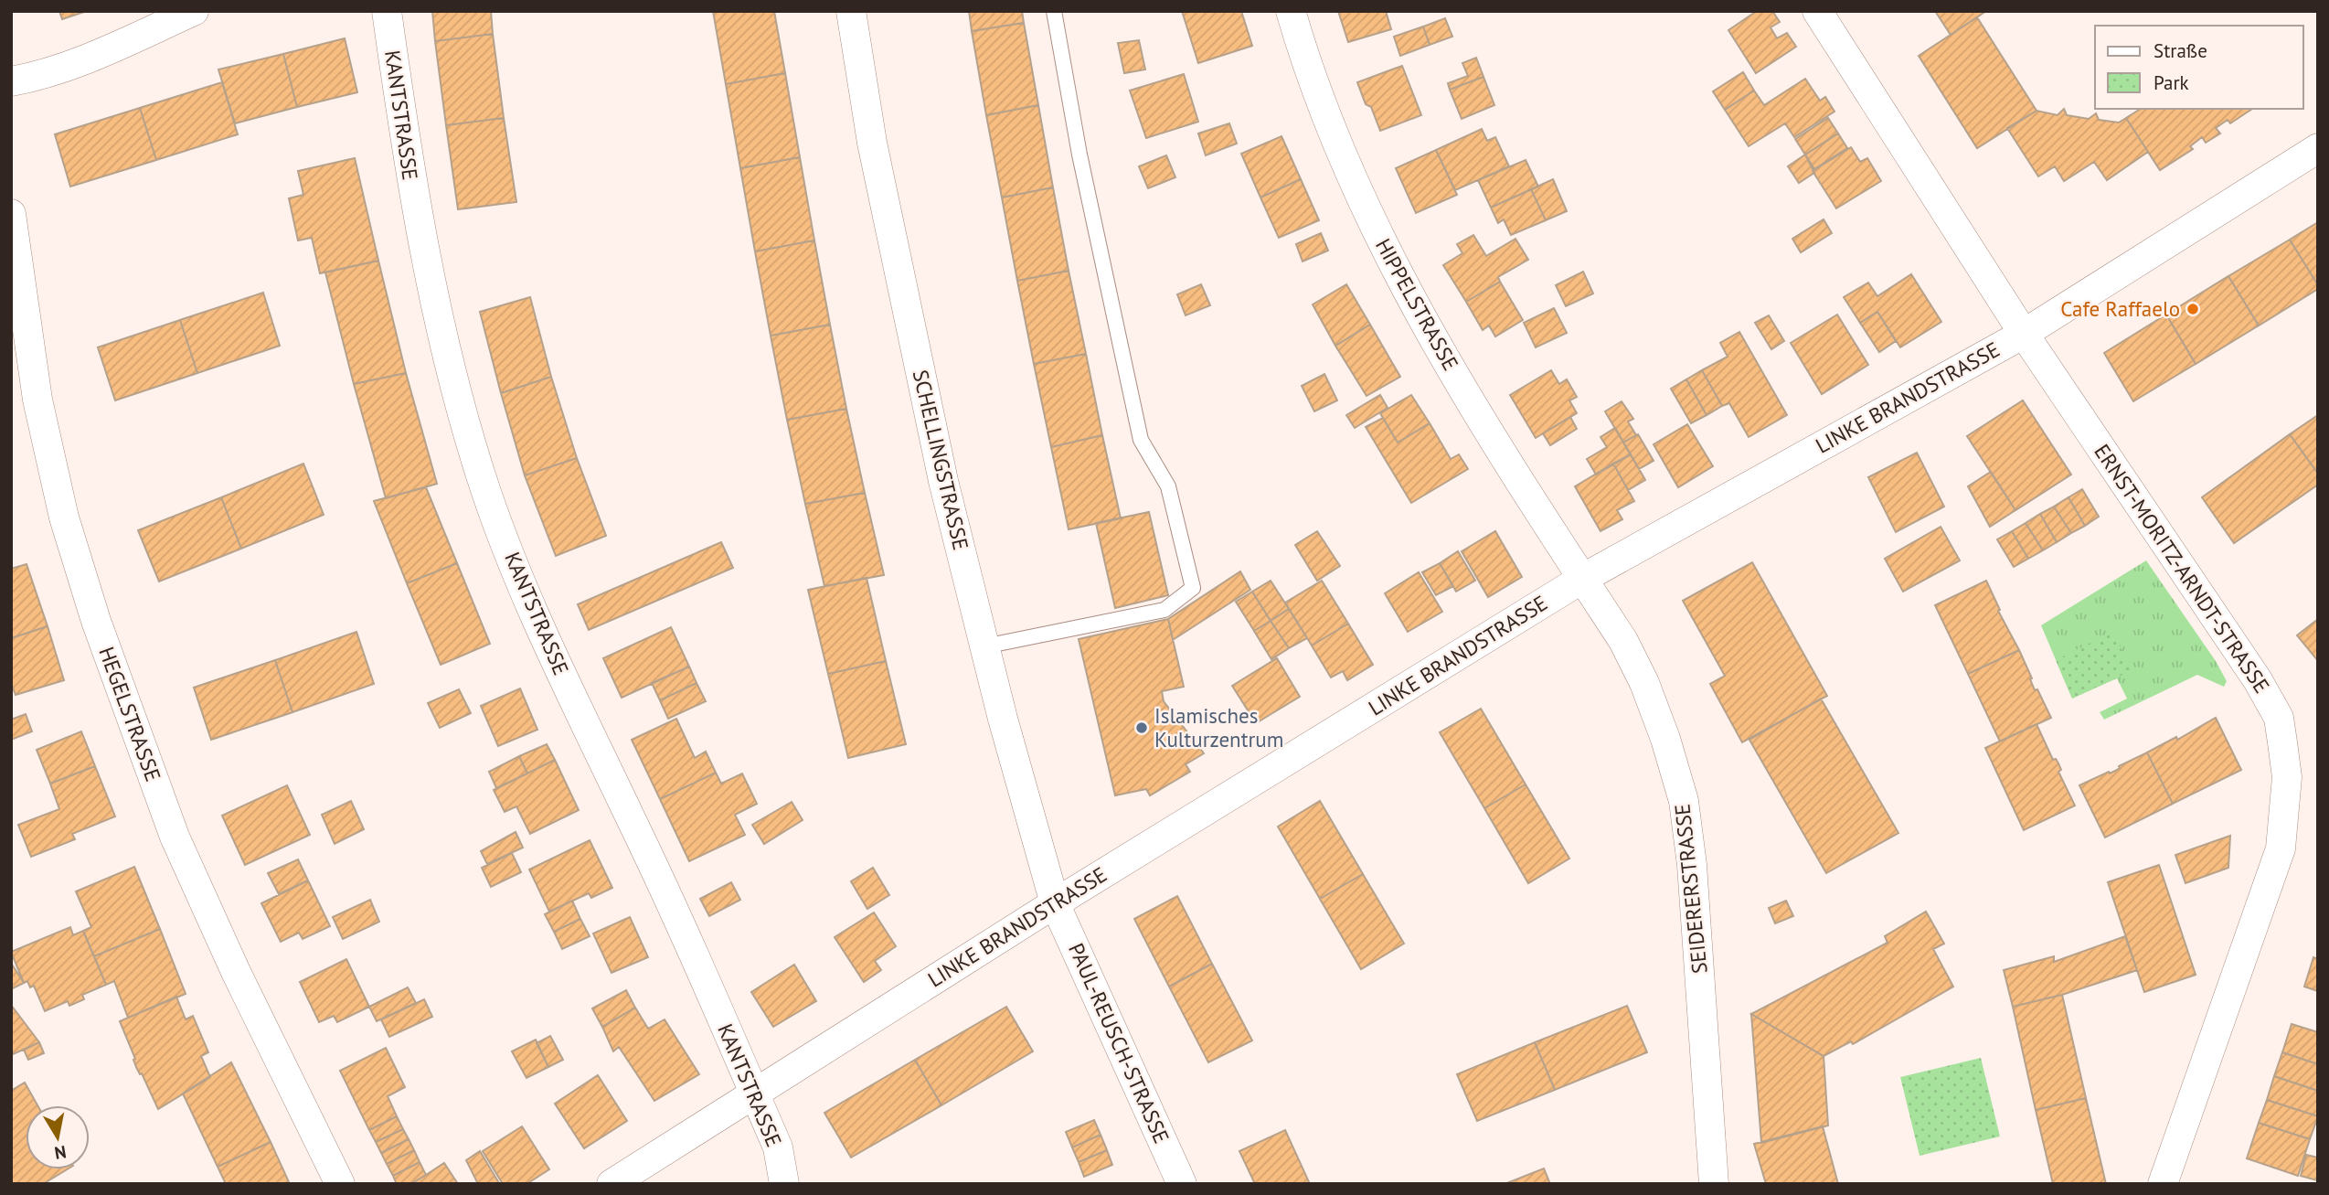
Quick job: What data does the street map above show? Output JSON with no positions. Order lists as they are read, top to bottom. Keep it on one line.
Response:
{"streets":{"street":["KANTSTRASSE","HIPPELSTRASSE","LINKE BRANDSTRASSE","SCHELLINGSTRASSE","ERNST-MORITZ-ARNDT-STRASSE","HEGELSTRASSE","SEIDERERSTRASSE","PAUL-REUSCH-STRASSE"]},"crossings":[["KANTSTRASSE","LINKE BRANDSTRASSE"],["HIPPELSTRASSE","LINKE BRANDSTRASSE"],["HIPPELSTRASSE","SEIDERERSTRASSE"],["LINKE BRANDSTRASSE","SCHELLINGSTRASSE"],["LINKE BRANDSTRASSE","ERNST-MORITZ-ARNDT-STRASSE"],["LINKE BRANDSTRASSE","SEIDERERSTRASSE"],["LINKE BRANDSTRASSE","PAUL-REUSCH-STRASSE"],["SCHELLINGSTRASSE","PAUL-REUSCH-STRASSE"]],"places":["Cafe Raffaelo","Islamisches Kulturzentrum"],"legend":["Straße","Park"],"north":"bottom"}
